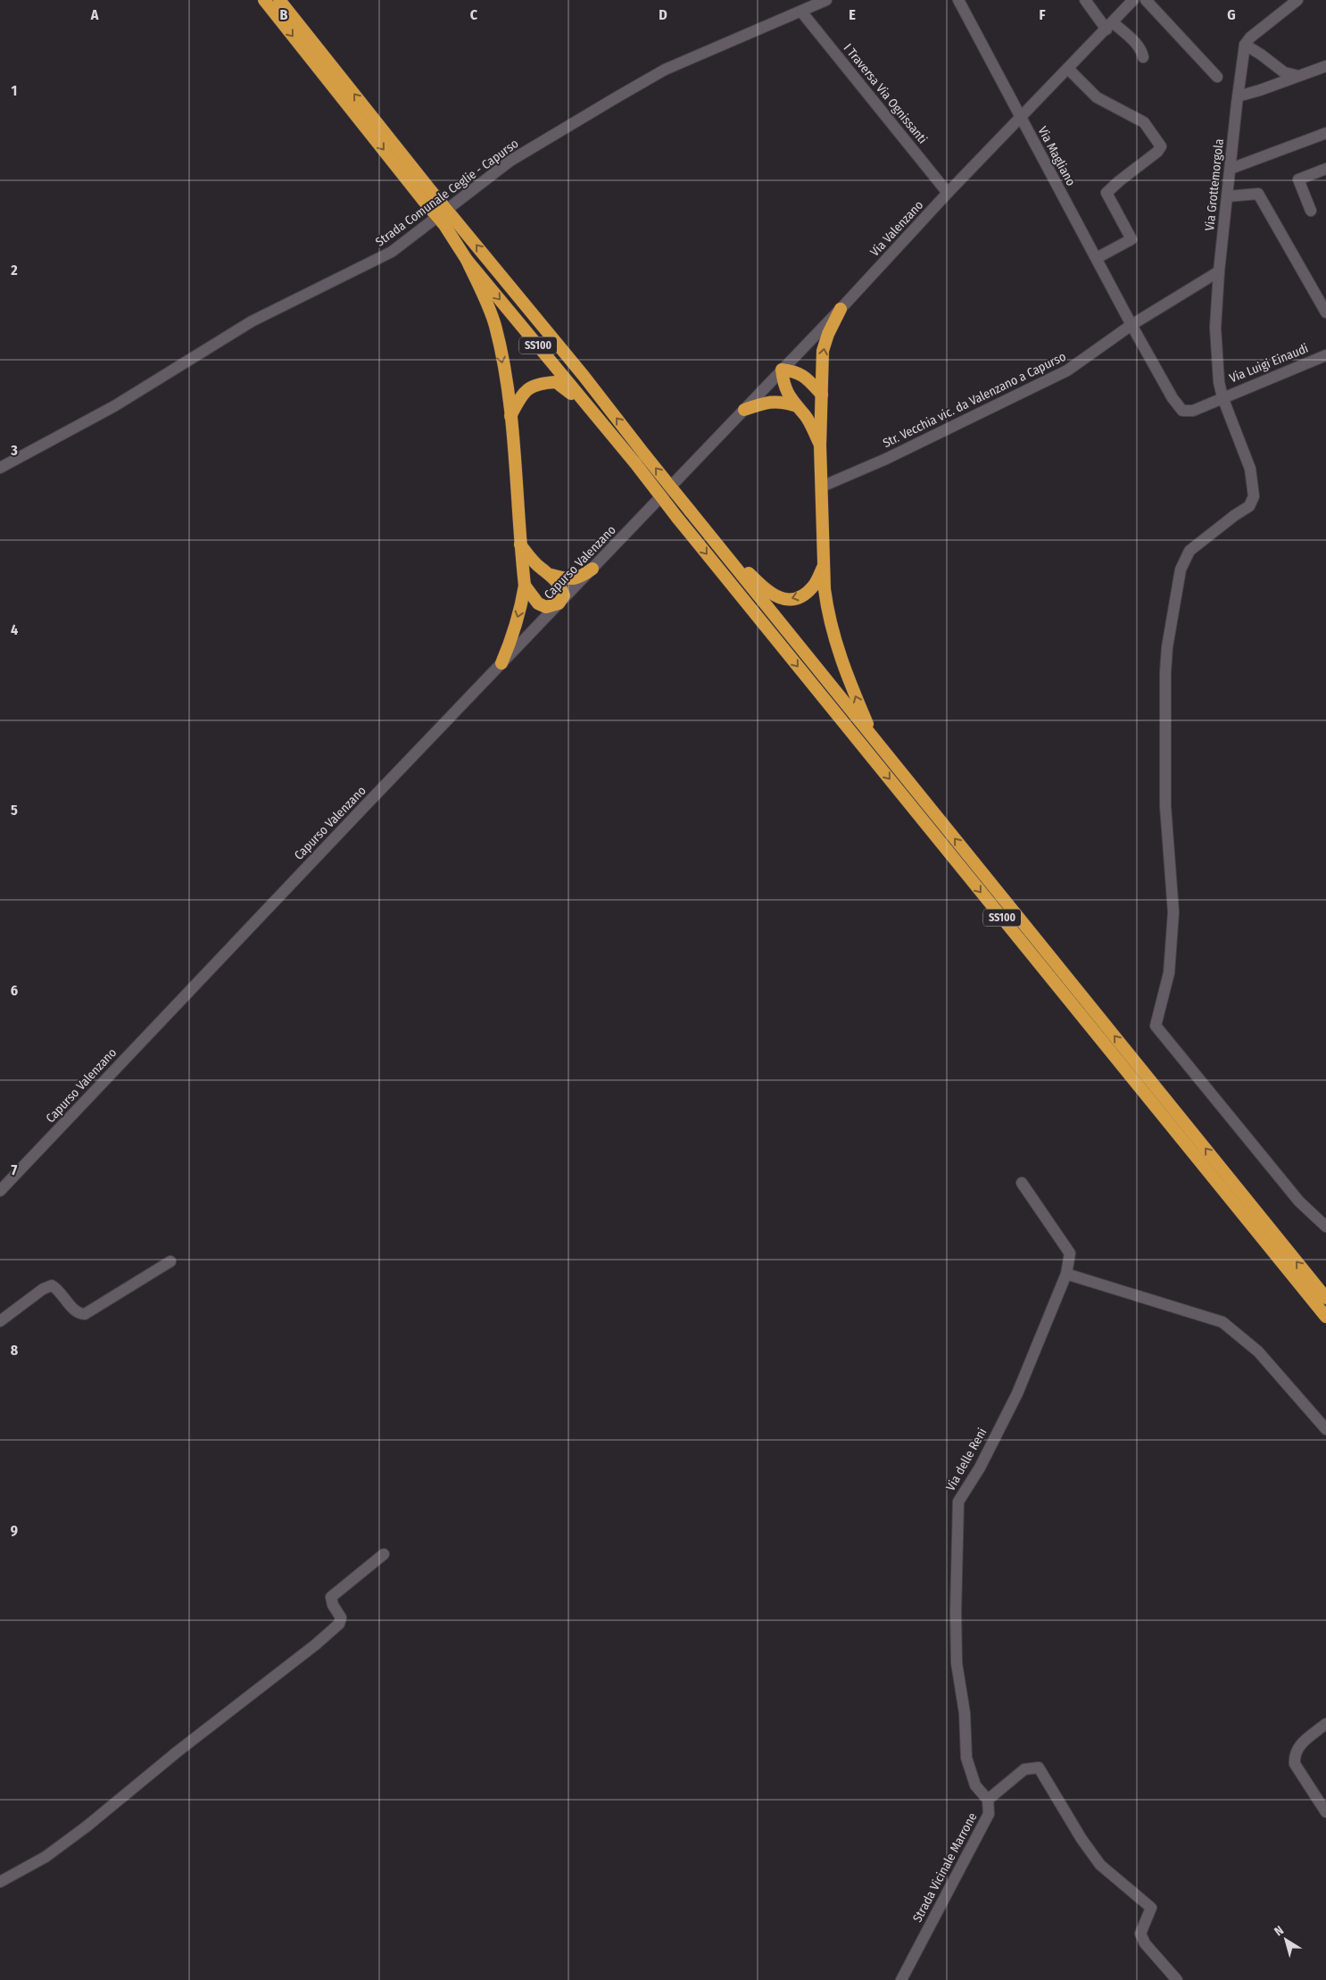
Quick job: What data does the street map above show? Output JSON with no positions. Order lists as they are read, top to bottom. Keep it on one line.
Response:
{"streets":{"highway":["SS100"],"street":["I Traversa Via Ognissanti","Via Magliano","Via Grottemorgola","Strada Comunale Ceglie - Capurso","Via Valenzano","Via Luigi Einaudi","Str. Vecchia vic. da Valenzano a Capurso","Capurso Valenzano","Via delle Reni","Strada Vicinale Marrone"]},"crossings":[["I Traversa Via Ognissanti","Strada Comunale Ceglie - Capurso"],["I Traversa Via Ognissanti","Via Valenzano"],["Via Magliano","Via Valenzano"],["Via Magliano","Via Luigi Einaudi"],["Via Magliano","Str. Vecchia vic. da Valenzano a Capurso"],["Via Grottemorgola","Via Luigi Einaudi"],["Via Grottemorgola","Str. Vecchia vic. da Valenzano a Capurso"],["Via Valenzano","SS100"],["Via Valenzano","Capurso Valenzano"],["SS100","Str. Vecchia vic. da Valenzano a Capurso"],["SS100","Capurso Valenzano"],["Via Luigi Einaudi","Str. Vecchia vic. da Valenzano a Capurso"],["Via delle Reni","Strada Vicinale Marrone"]],"north":"top left","grid":{"columns":["A","B","C","D","E","F","G"],"rows":["1","2","3","4","5","6","7","8","9"]}}
